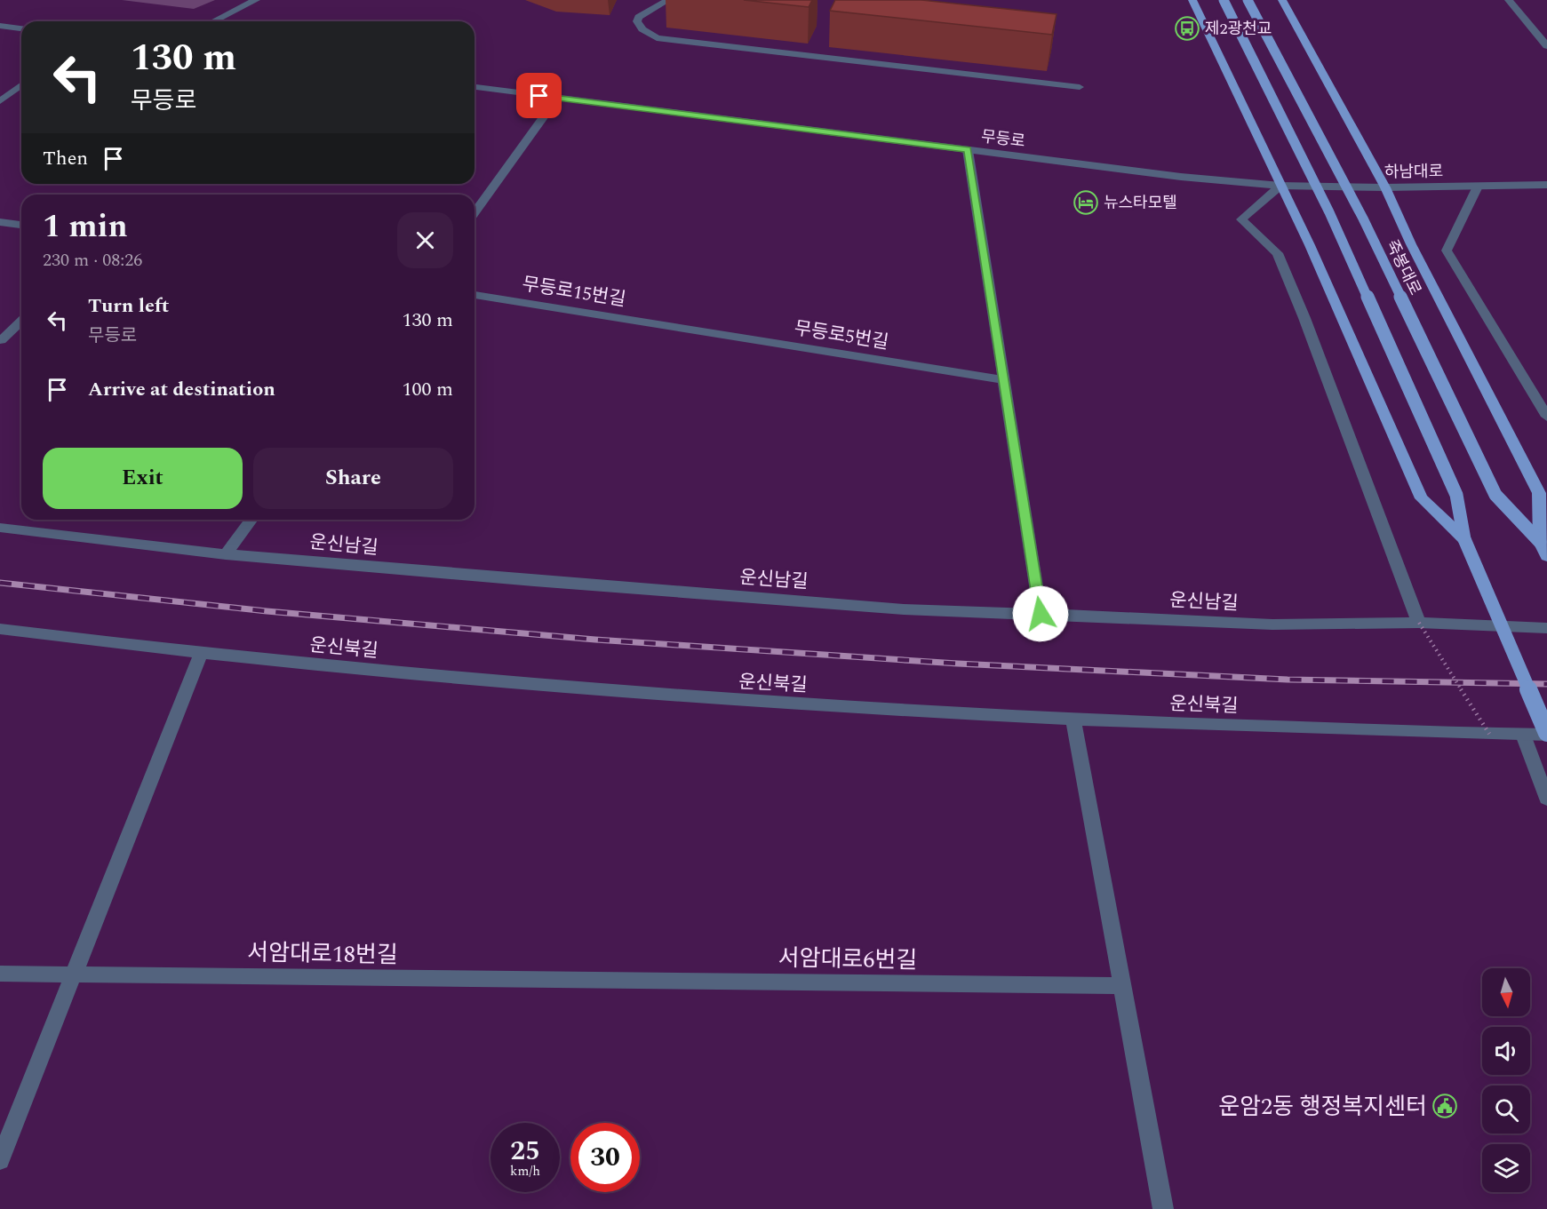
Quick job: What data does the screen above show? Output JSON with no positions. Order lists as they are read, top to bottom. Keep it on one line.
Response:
{"streets":{"main road":["죽봉대로"],"street":["무등로","하남대로","무등로15번길","무등로5번길","운신남길","운신북길","서암대로18번길","서암대로6번길"]},"crossings":[["무등로","하남대로"],["무등로15번길","무등로5번길"],["서암대로18번길","서암대로6번길"]],"places":{"bus stop":["제2광천교"],"hotel":["뉴스타모텔"],"public building":["운암2동 행정복지센터"]},"north":"bottom","page":{"turn":["130 m","무등로"],"then":"Then","heading":["1 min","230 m · 08:26"],"list":[{"name":"Turn left","note":"무등로","value":"130 m"},{"name":"Arrive at destination","value":"100 m"}],"buttons":["Exit","Share"],"speed":"25 km/h","limit":"30"}}
